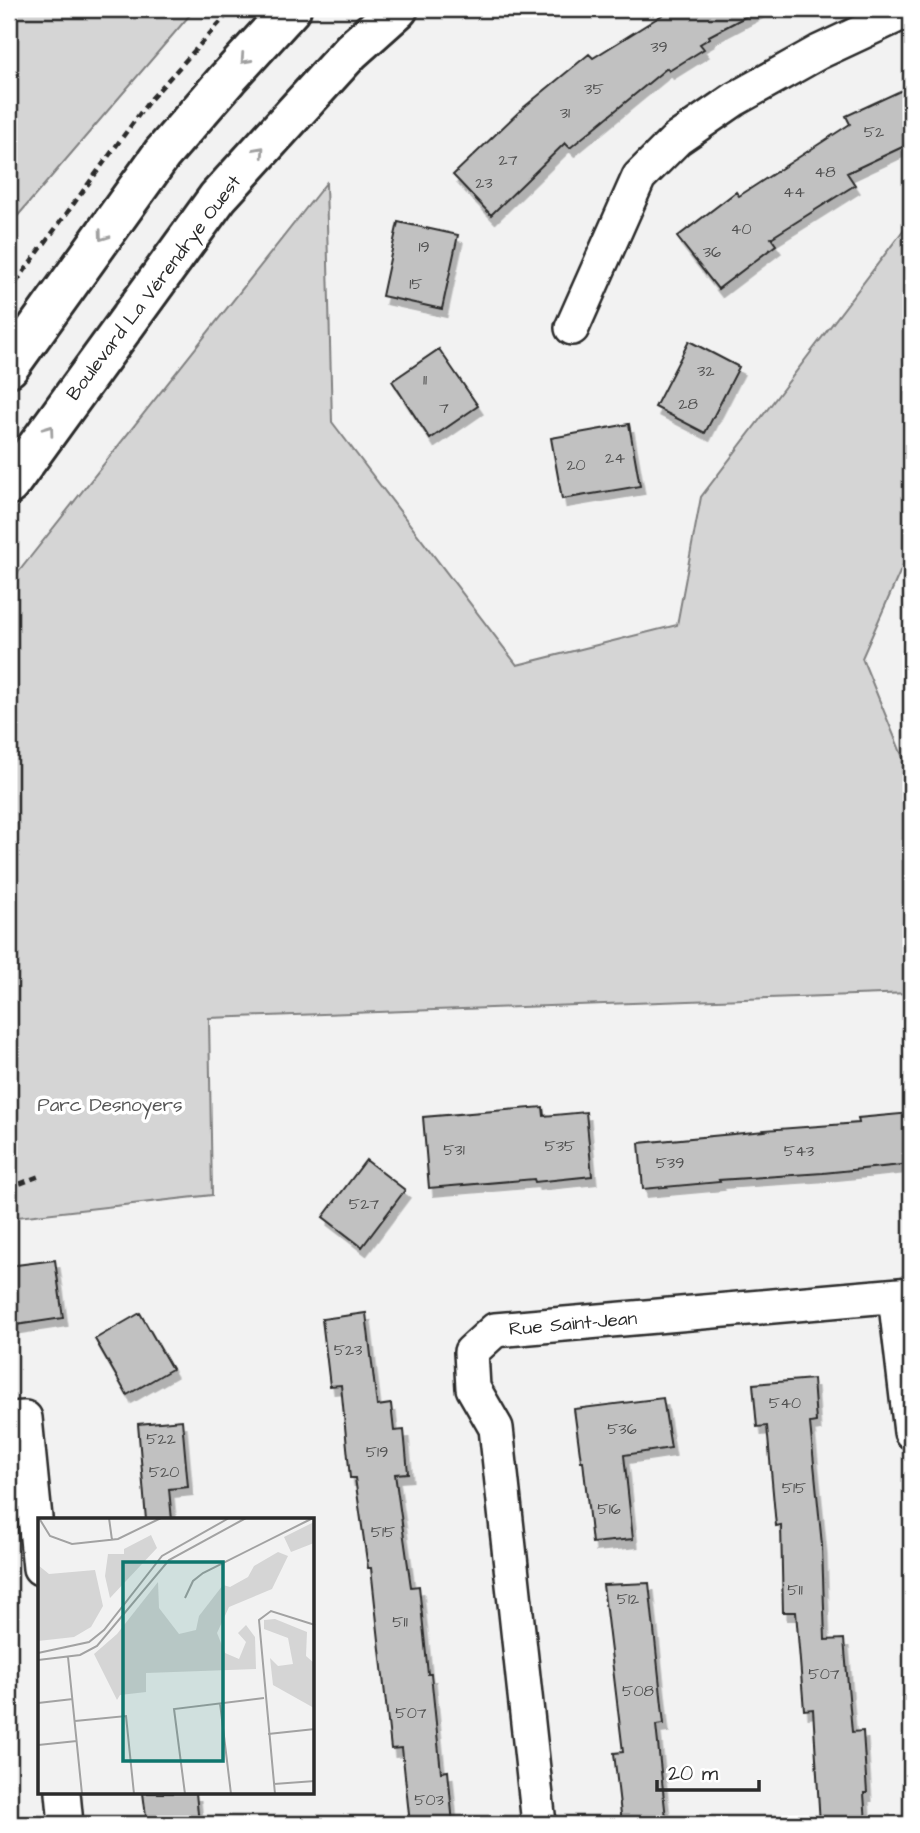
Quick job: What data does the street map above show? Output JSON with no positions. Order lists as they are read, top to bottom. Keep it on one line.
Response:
{"streets":{"main road":["Boulevard La Vérendrye Ouest"],"street":["Rue Saint-Jean"]},"parks":["Parc Desnoyers"],"house_numbers":["39","35","31","52","27","48","23","44","40","19","36","15","32","11","28","7","24","20","535","531","543","539","527","523","540","536","522","519","520","515","516","515","511","512","511","507","508","507","503"],"scale_bar":"20 m"}
